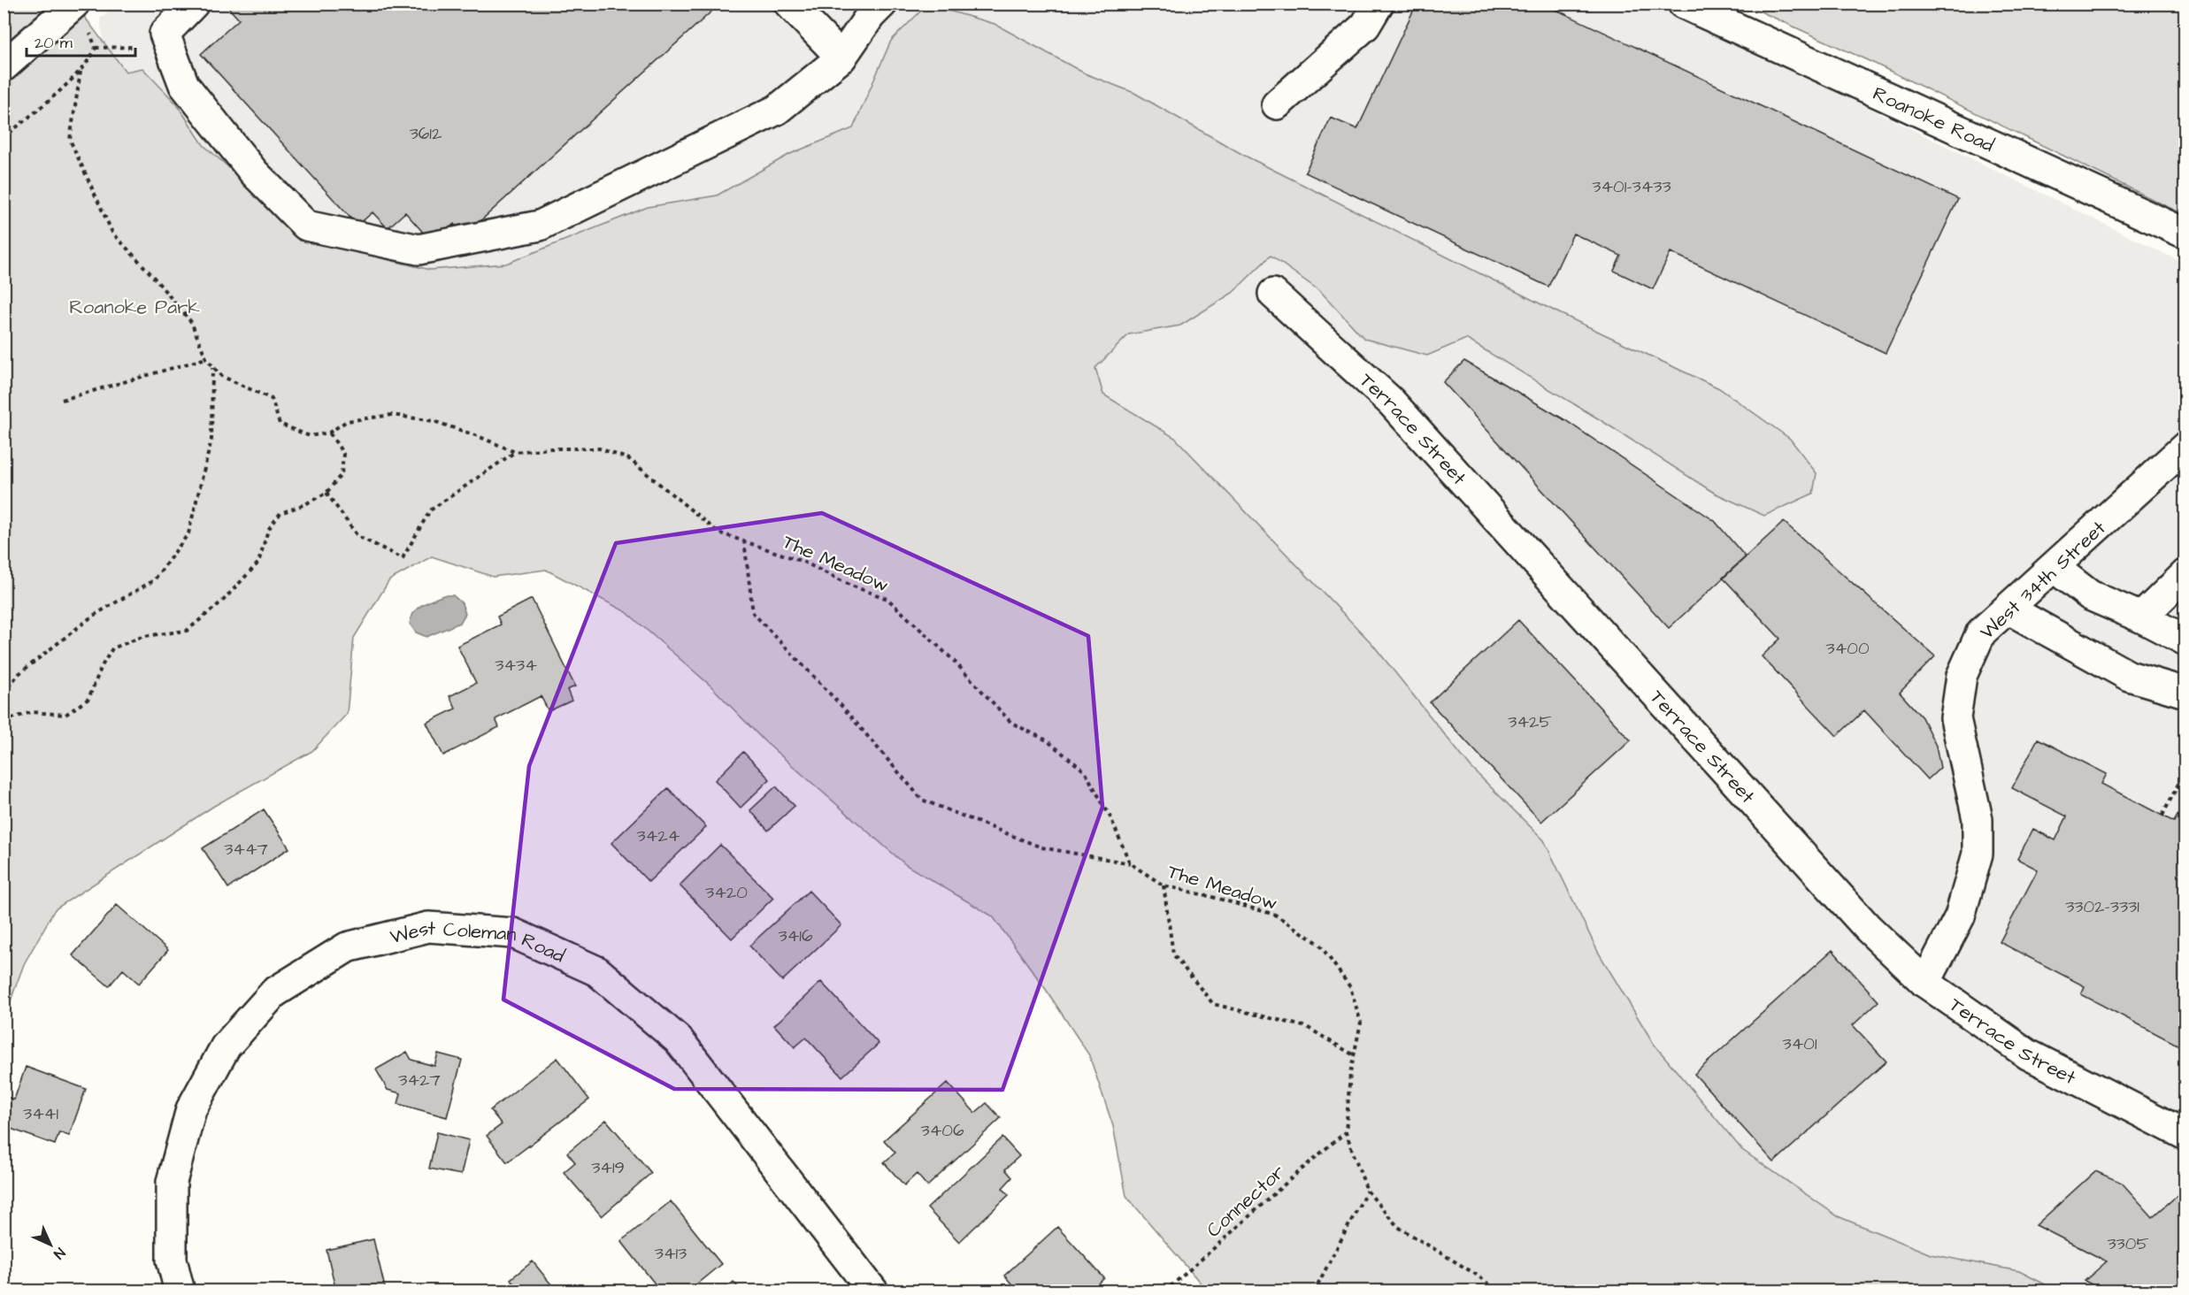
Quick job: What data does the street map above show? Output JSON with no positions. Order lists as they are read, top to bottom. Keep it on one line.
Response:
{"streets":{"street":["Roanoke Road","Terrace Street","West 34th Street","West Coleman Road"],"path":["The Meadow","Connector"]},"crossings":[["Terrace Street","West 34th Street"],["The Meadow","Connector"]],"parks":["Roanoke Park"],"house_numbers":["3612","3401-3433","3400","3434","3425","3424","3447","3420","3302-3331","3416","3401","3427","3441","3406","3419","3305","3413"],"scale_bar":"20 m","north":"bottom right"}
